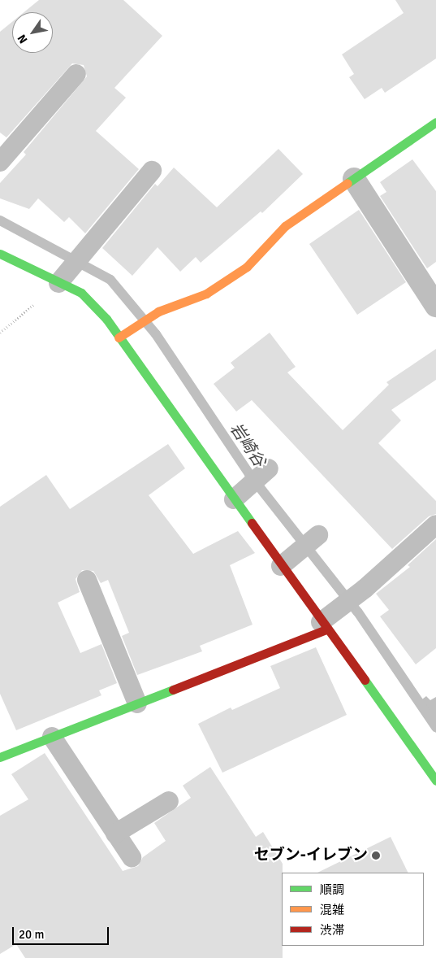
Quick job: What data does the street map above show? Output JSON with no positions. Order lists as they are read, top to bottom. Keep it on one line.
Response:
{"water":["岩崎谷"],"places":["セブン-イレブン"],"legend":["順調","混雑","渋滞"],"scale_bar":"20 m","north":"bottom left"}
